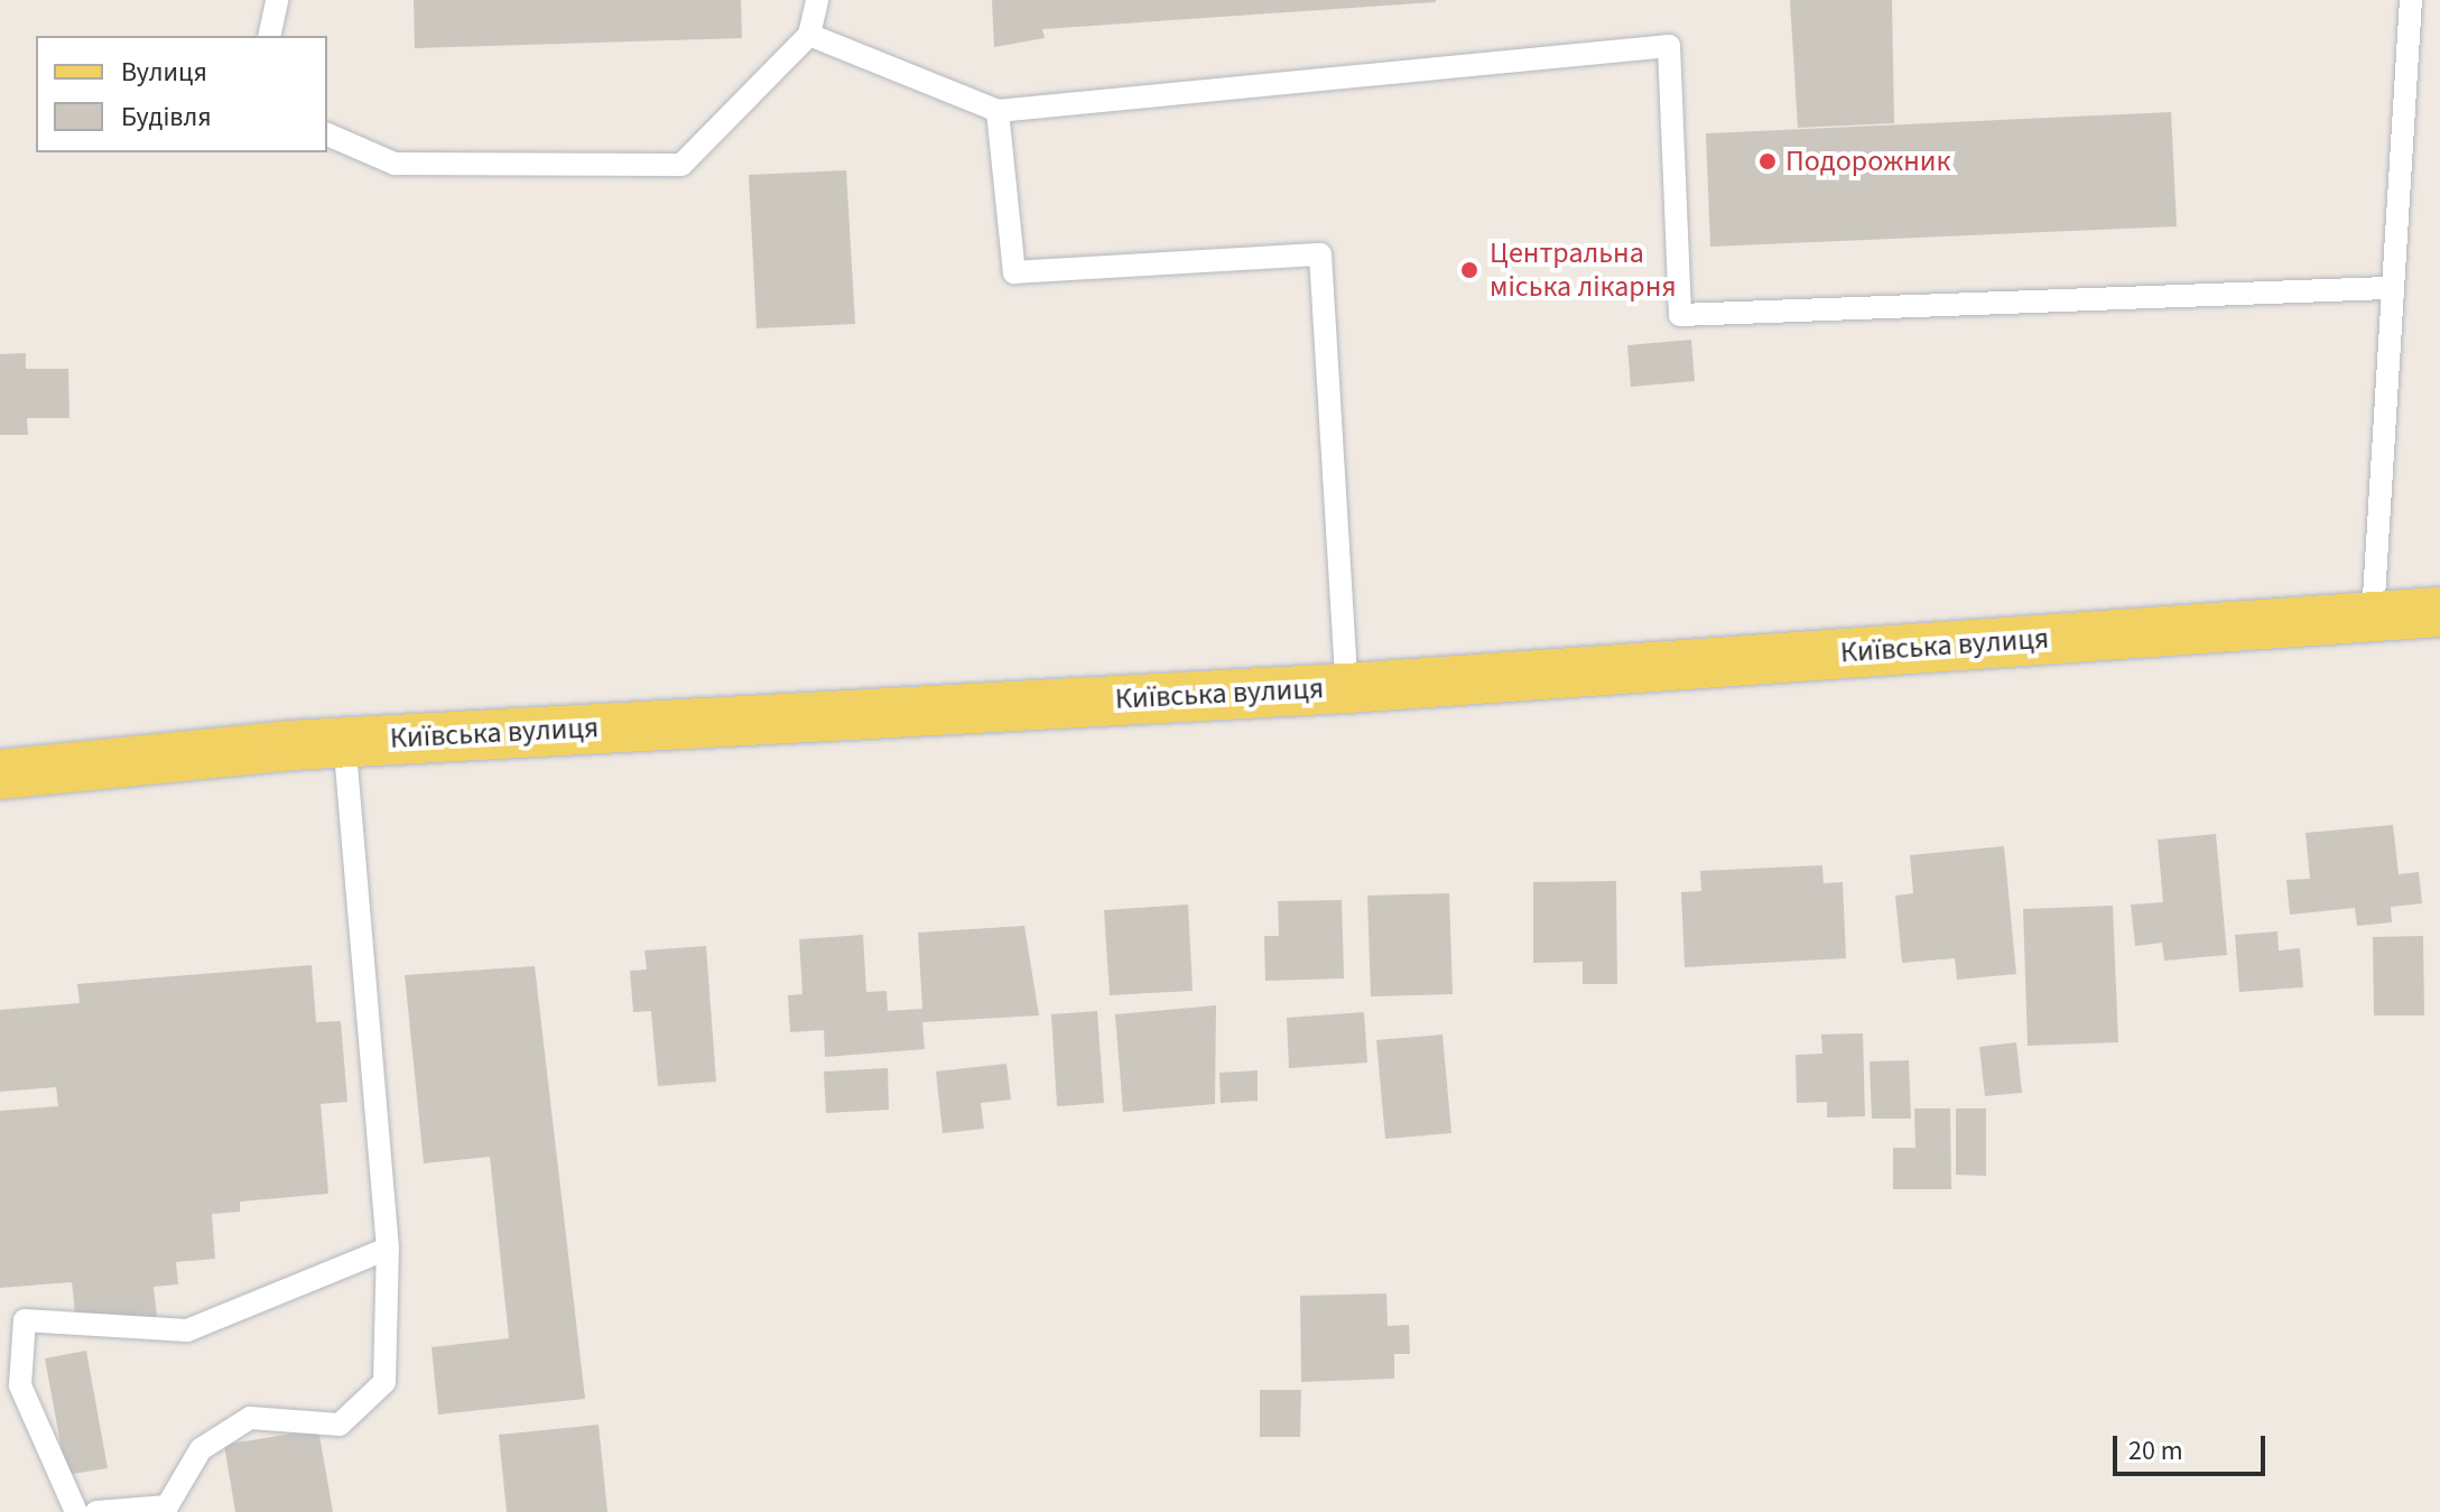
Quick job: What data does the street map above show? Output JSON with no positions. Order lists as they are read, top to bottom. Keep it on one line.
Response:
{"streets":{"main road":["Київська вулиця"]},"places":["Подорожник","Центральна міська лікарня"],"legend":["Вулиця","Будівля"],"scale_bar":"20 m"}
